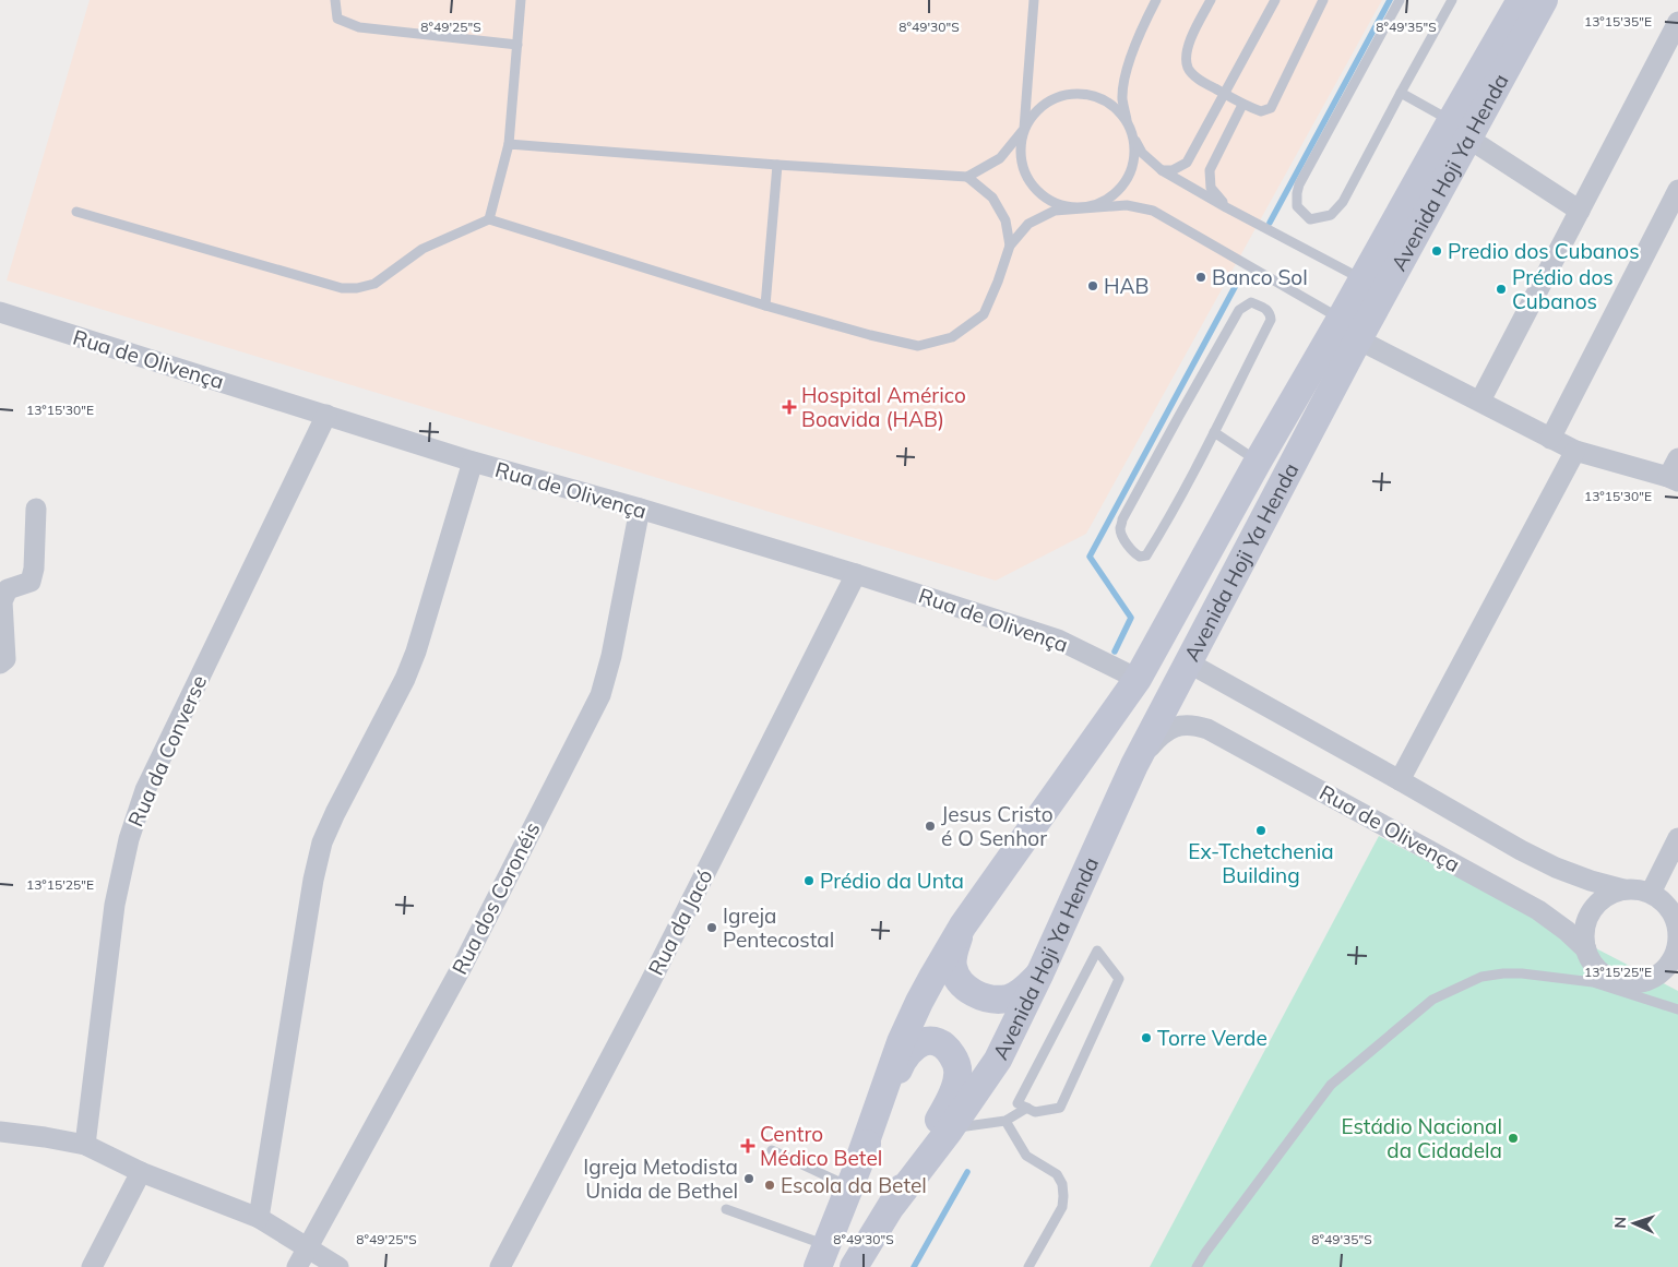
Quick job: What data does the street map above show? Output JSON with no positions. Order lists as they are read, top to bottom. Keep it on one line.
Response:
{"streets":{"main road":["Avenida Hoji Ya Henda"],"street":["Rua de Olivença","Rua da Converse","Rua dos Coronéis","Rua da Jacó"]},"crossings":[["Avenida Hoji Ya Henda","Rua de Olivença"],["Rua de Olivença","Rua da Converse"],["Rua de Olivença","Rua dos Coronéis"],["Rua de Olivença","Rua da Jacó"]],"places":{"other":["Predio dos Cubanos","Banco Sol","HAB","Prédio dos Cubanos","Jesus Cristo é O Senhor","Ex-Tchetchenia Building","Prédio da Unta","Igreja Pentecostal","Torre Verde","Estádio Nacional da Cidadela","Igreja Metodista Unida de Bethel","Escola da Betel"],"health":["Hospital Américo Boavida (HAB)","Centro Médico Betel"]},"north":"left","coordinates":["13°15'35\"E","8°49'25\"S","8°49'30\"S","8°49'35\"S","13°15'30\"E","13°15'25\"E"]}
